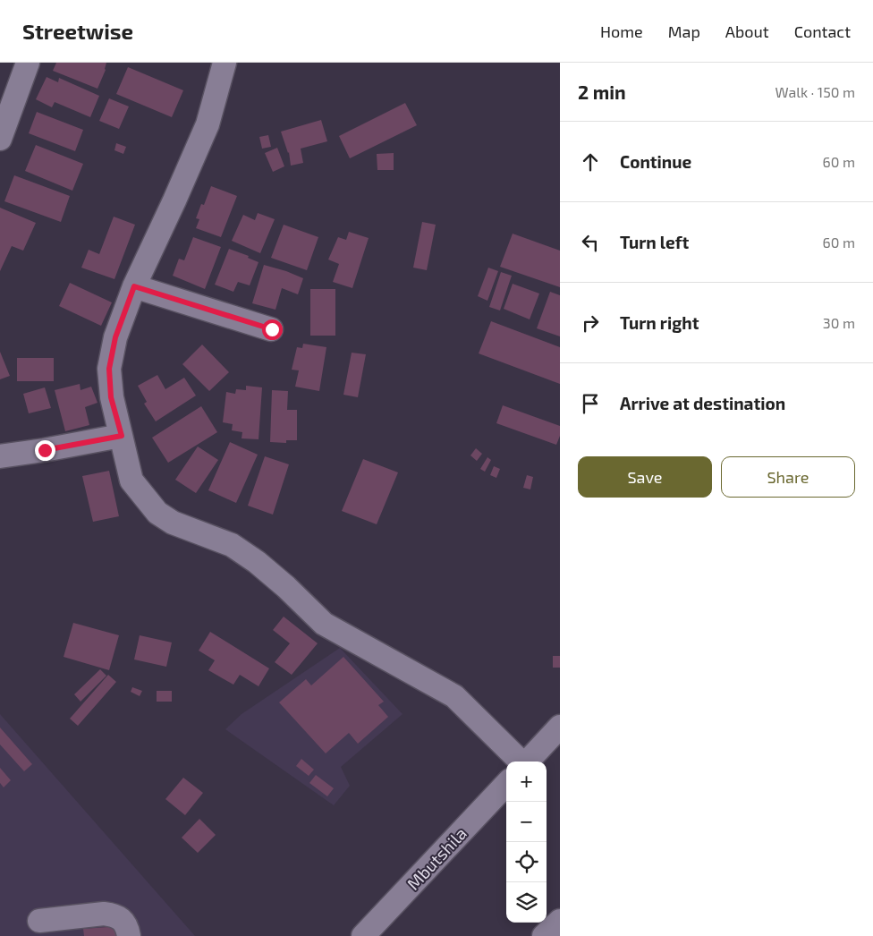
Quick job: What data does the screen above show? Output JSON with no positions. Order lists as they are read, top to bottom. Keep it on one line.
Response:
{"streets":{"street":["Mbutshila"]},"page":{"header":"Streetwise","nav":["Home","Map","About","Contact"],"heading":["2 min","Walk · 150 m"],"list":[["Continue","60 m"],["Turn left","60 m"],["Turn right","30 m"],"Arrive at destination"],"buttons":["Save","Share"],"map_buttons":["+","−"]}}
